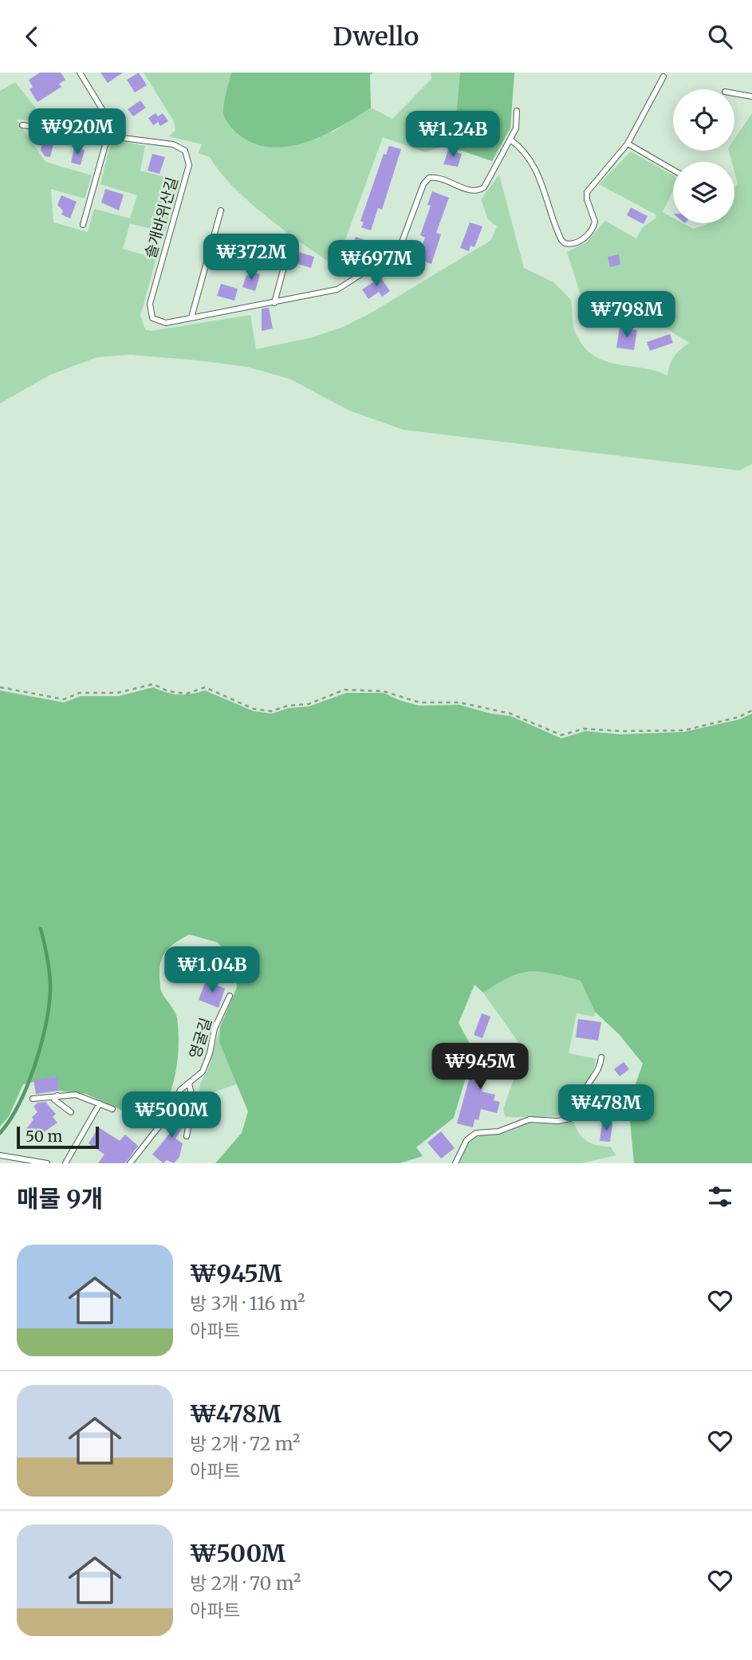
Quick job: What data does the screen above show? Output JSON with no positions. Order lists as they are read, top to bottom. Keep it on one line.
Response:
{"streets":{"lane":["솔개바위산길","영굴길"]},"scale_bar":"50 m","page":{"header":"Dwello","price":["₩920M","₩1.24B","₩372M","₩697M","₩798M","₩1.04B","₩945M","₩478M","₩500M"],"scale":"50 m","heading":"매물 9개","list":[{"name":"₩945M","note":"방 3개 · 116 m² · 아파트"},{"name":"₩478M","note":"방 2개 · 72 m² · 아파트"},{"name":"₩500M","note":"방 2개 · 70 m² · 아파트"}]}}
